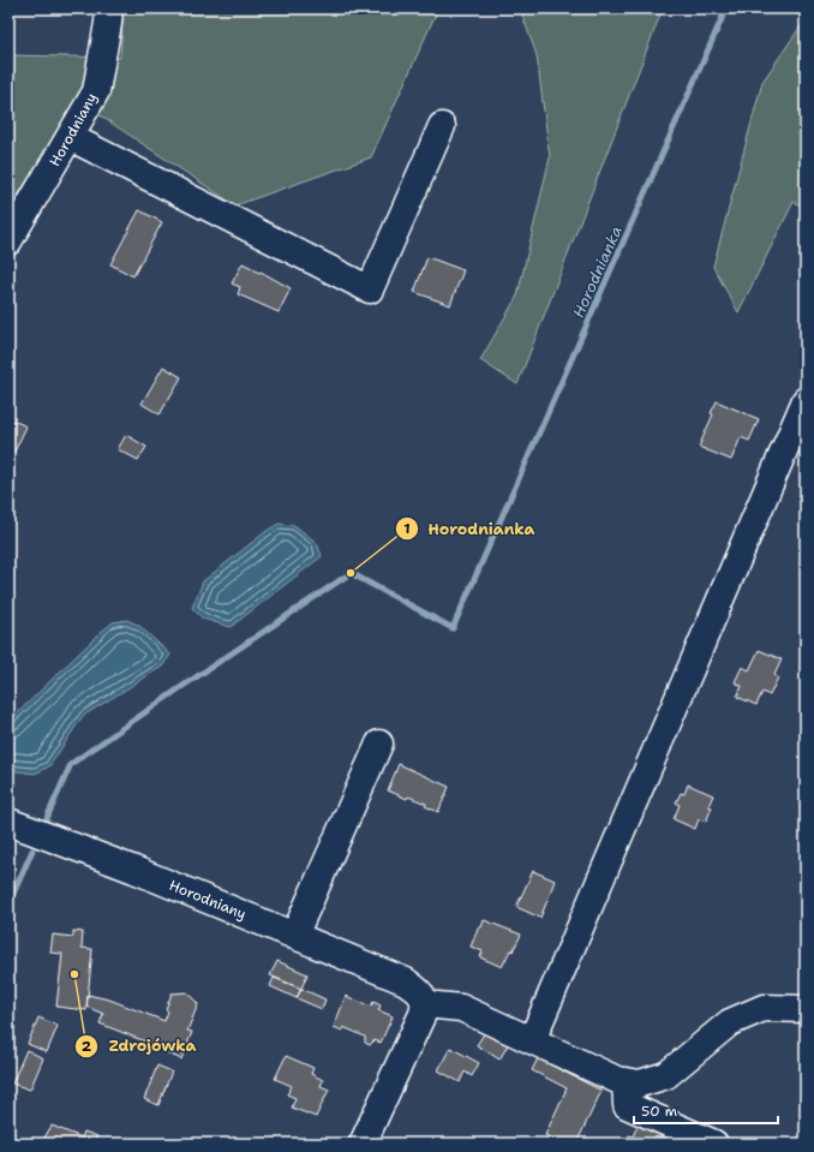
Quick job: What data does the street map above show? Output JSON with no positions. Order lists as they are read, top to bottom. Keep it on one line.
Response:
{"streets":{"street":["Horodniany"]},"water":["Horodnianka"],"places":["Horodnianka","Zdrojówka"],"scale_bar":"50 m"}
